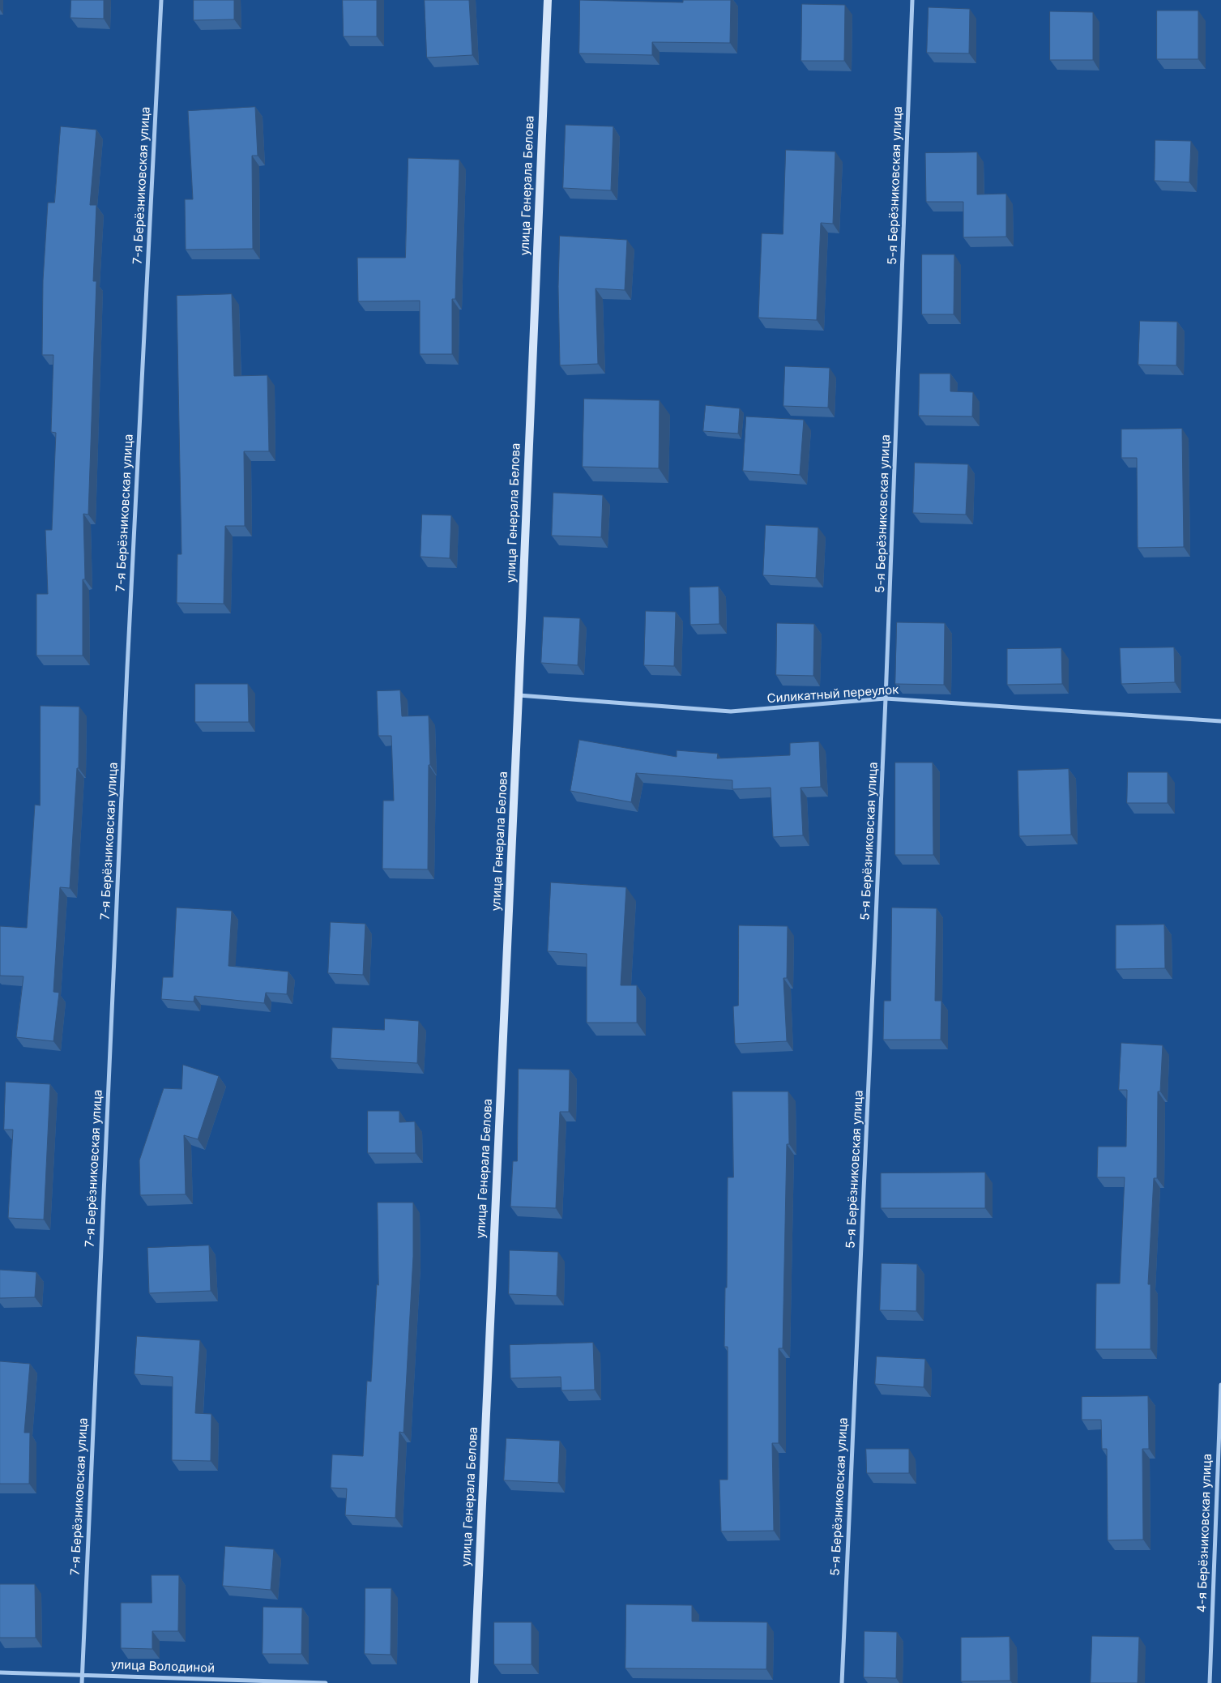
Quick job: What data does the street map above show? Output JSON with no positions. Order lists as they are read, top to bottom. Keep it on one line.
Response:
{"streets":{"main road":["улица Генерала Белова"],"street":["7-я Берёзниковская улица","5-я Берёзниковская улица","Силикатный переулок","4-я Берёзниковская улица","улица Володиной"]},"crossings":[["7-я Берёзниковская улица","улица Володиной"],["улица Генерала Белова","Силикатный переулок"],["5-я Берёзниковская улица","Силикатный переулок"]]}
